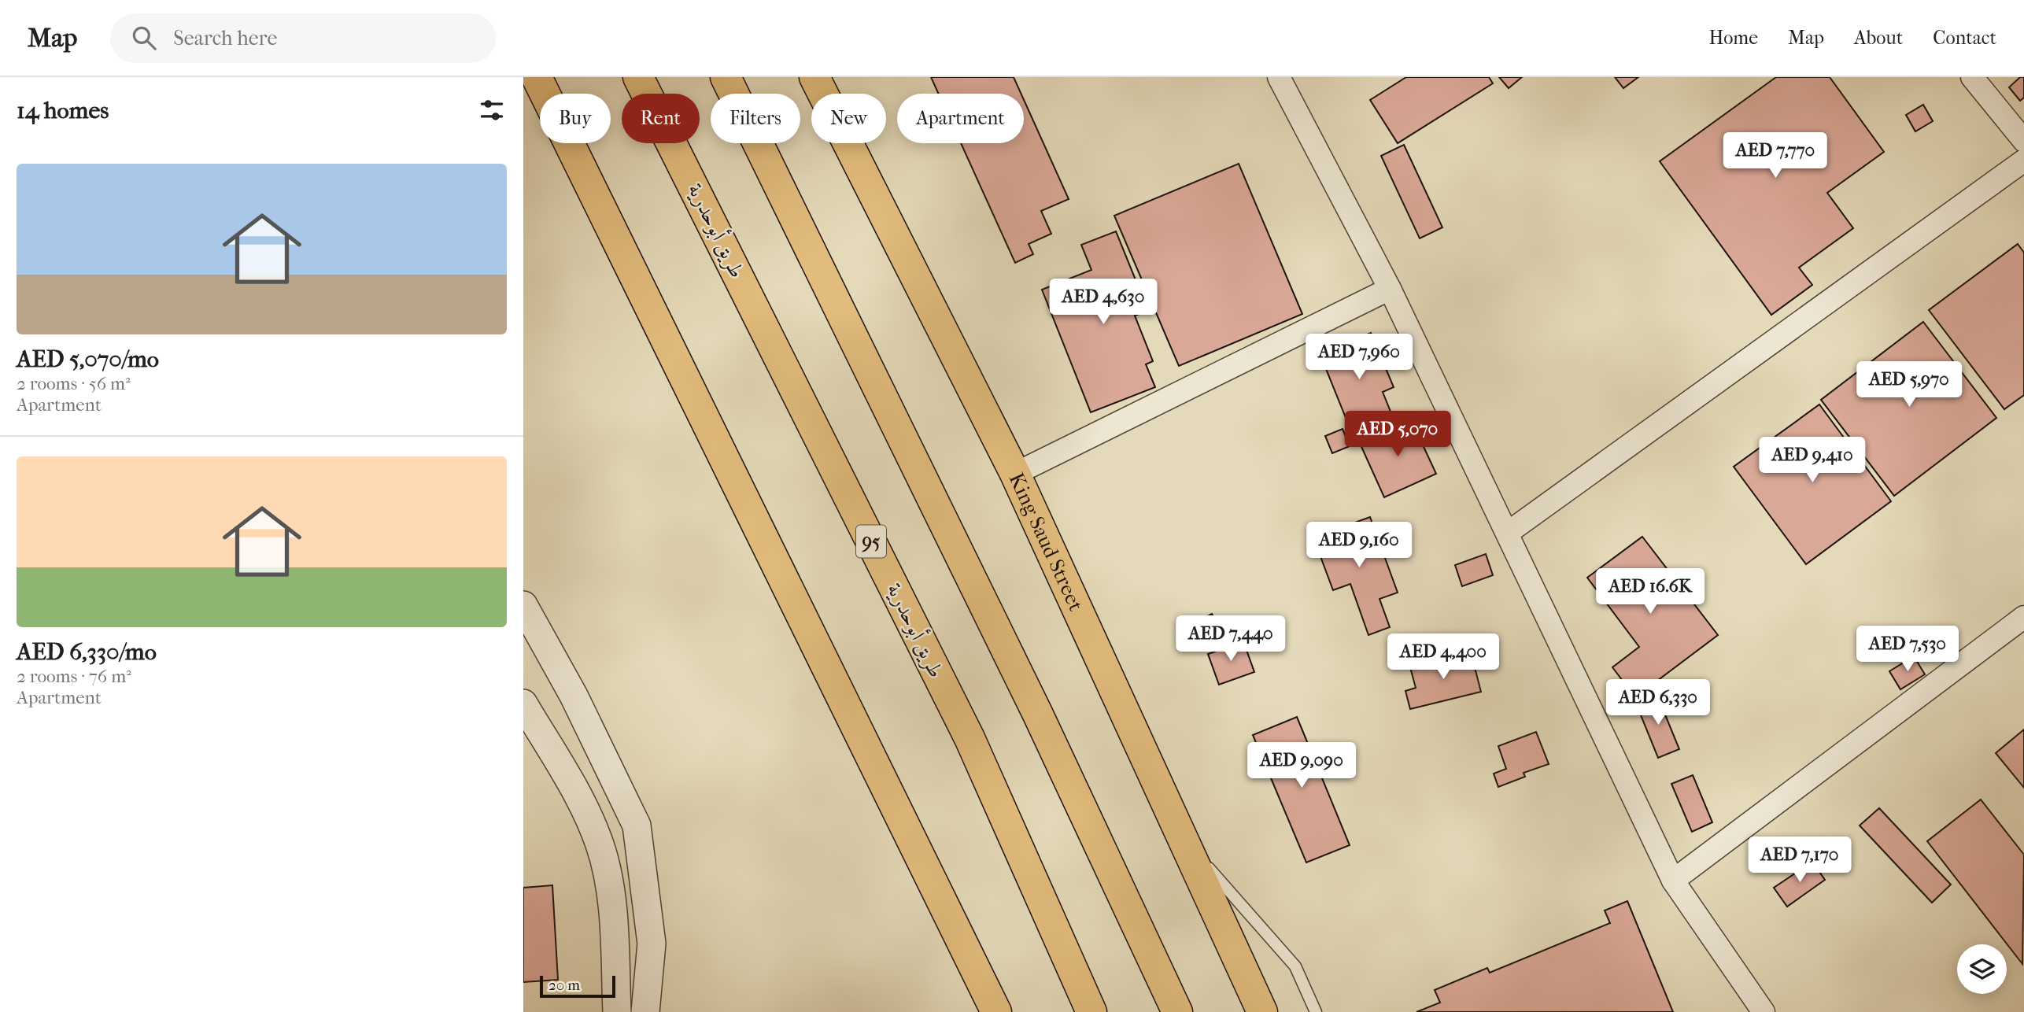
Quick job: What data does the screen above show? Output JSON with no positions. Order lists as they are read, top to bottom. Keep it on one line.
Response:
{"streets":{"main road":["طريق أبوحدرية","95","King Saud Street"]},"scale_bar":"20 m","page":{"header":"Map","search":"Search here","nav":["Home","Map","About","Contact"],"heading":"14 homes","chip":["Buy","Rent","Filters","New","Apartment"],"price":["AED 7,770","AED 4,630","AED 7,960","AED 5,970","AED 5,070","AED 9,410","AED 9,160","AED 16.6K","AED 7,440","AED 7,530","AED 4,400","AED 6,330","AED 9,090","AED 7,170"],"list":[{"name":"AED 5,070/mo","note":"2 rooms · 56 m² · Apartment"},{"name":"AED 6,330/mo","note":"2 rooms · 76 m² · Apartment"}],"scale":"20 m"}}
